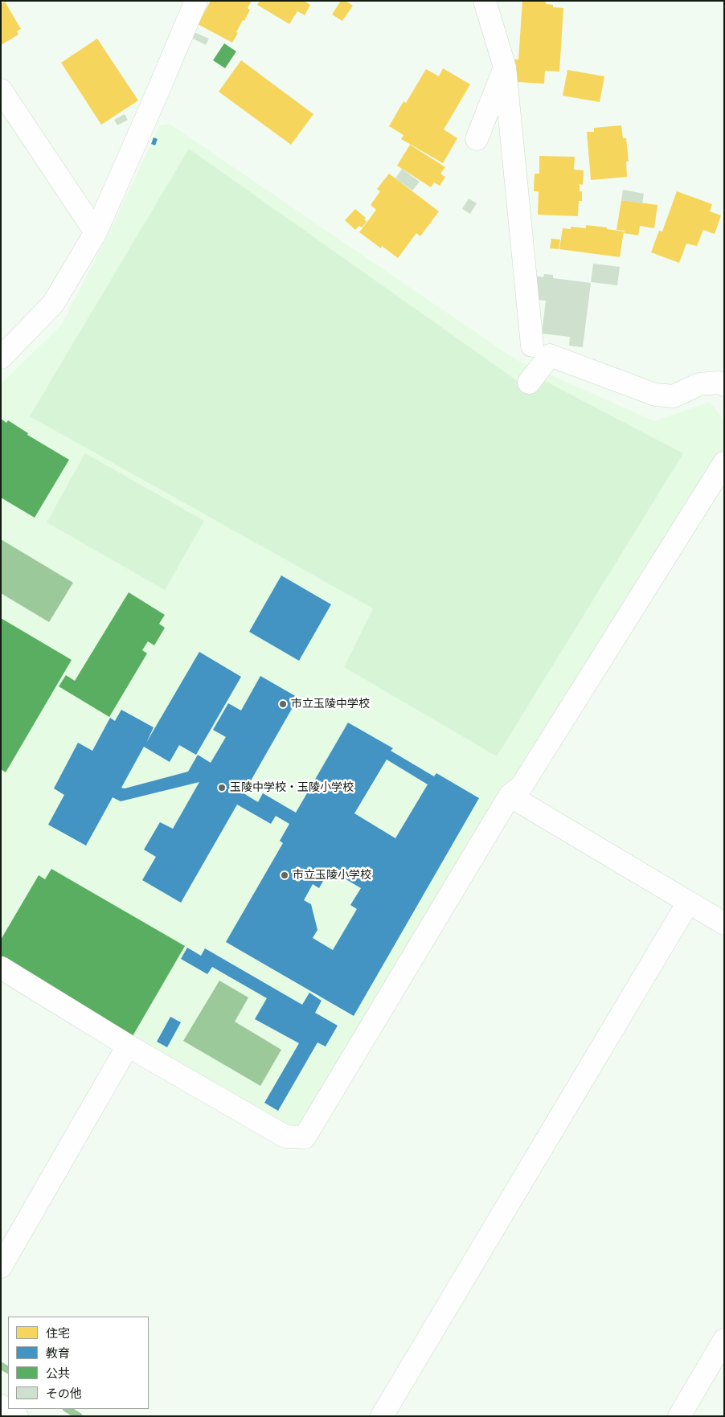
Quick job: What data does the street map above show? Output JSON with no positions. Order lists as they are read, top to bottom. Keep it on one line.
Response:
{"places":["市立玉陵中学校","玉陵中学校・玉陵小学校","市立玉陵小学校"],"legend":["住宅","教育","公共","その他"]}
